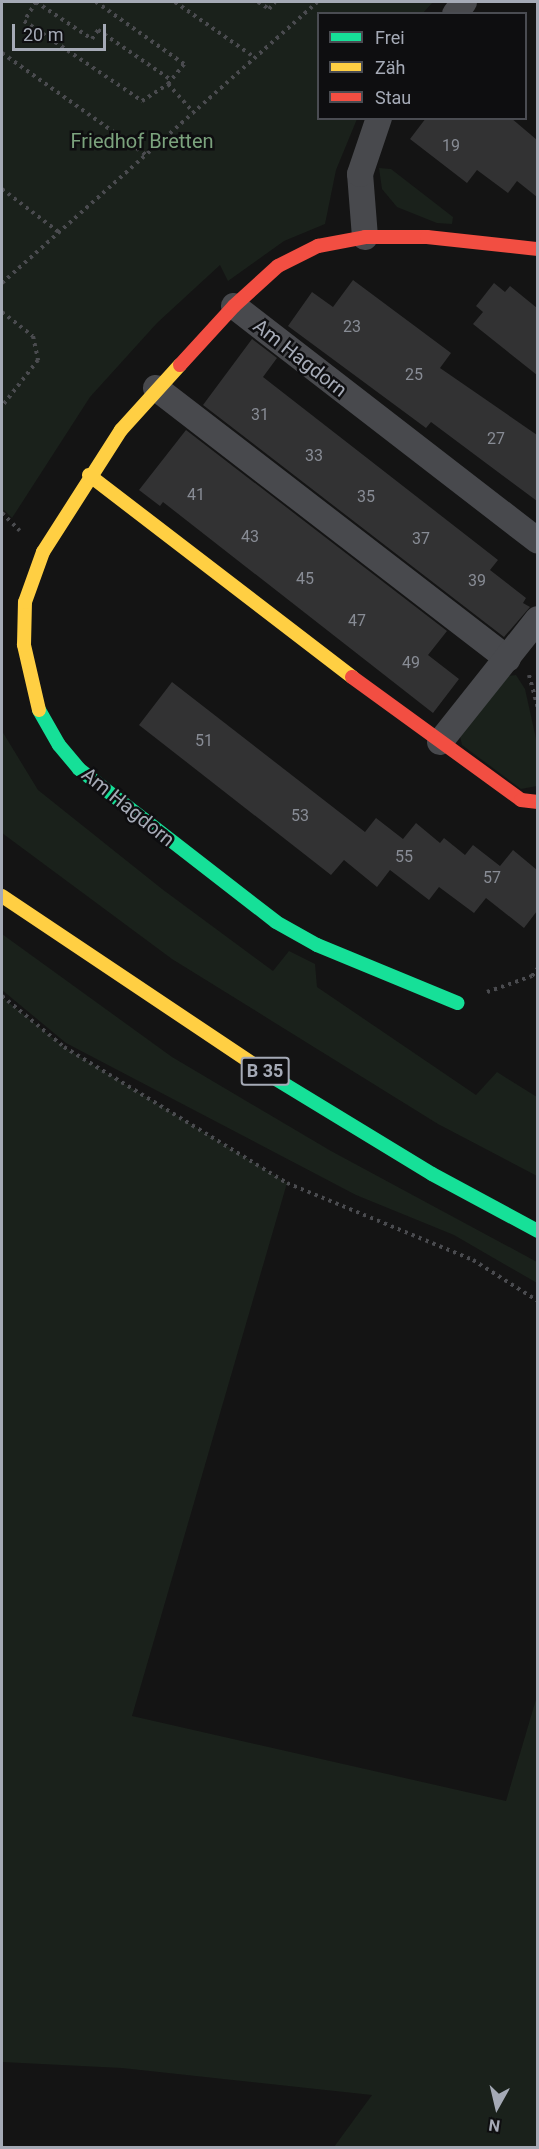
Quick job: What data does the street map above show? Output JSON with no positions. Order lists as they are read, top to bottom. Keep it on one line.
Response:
{"streets":{"street":["Am Hagdorn","B 35"]},"parks":["Friedhof Bretten"],"house_numbers":["19","23","25","31","27","33","41","35","43","37","45","39","47","49","51","53","55","57"],"legend":["Frei","Zäh","Stau"],"scale_bar":"20 m","north":"bottom"}
